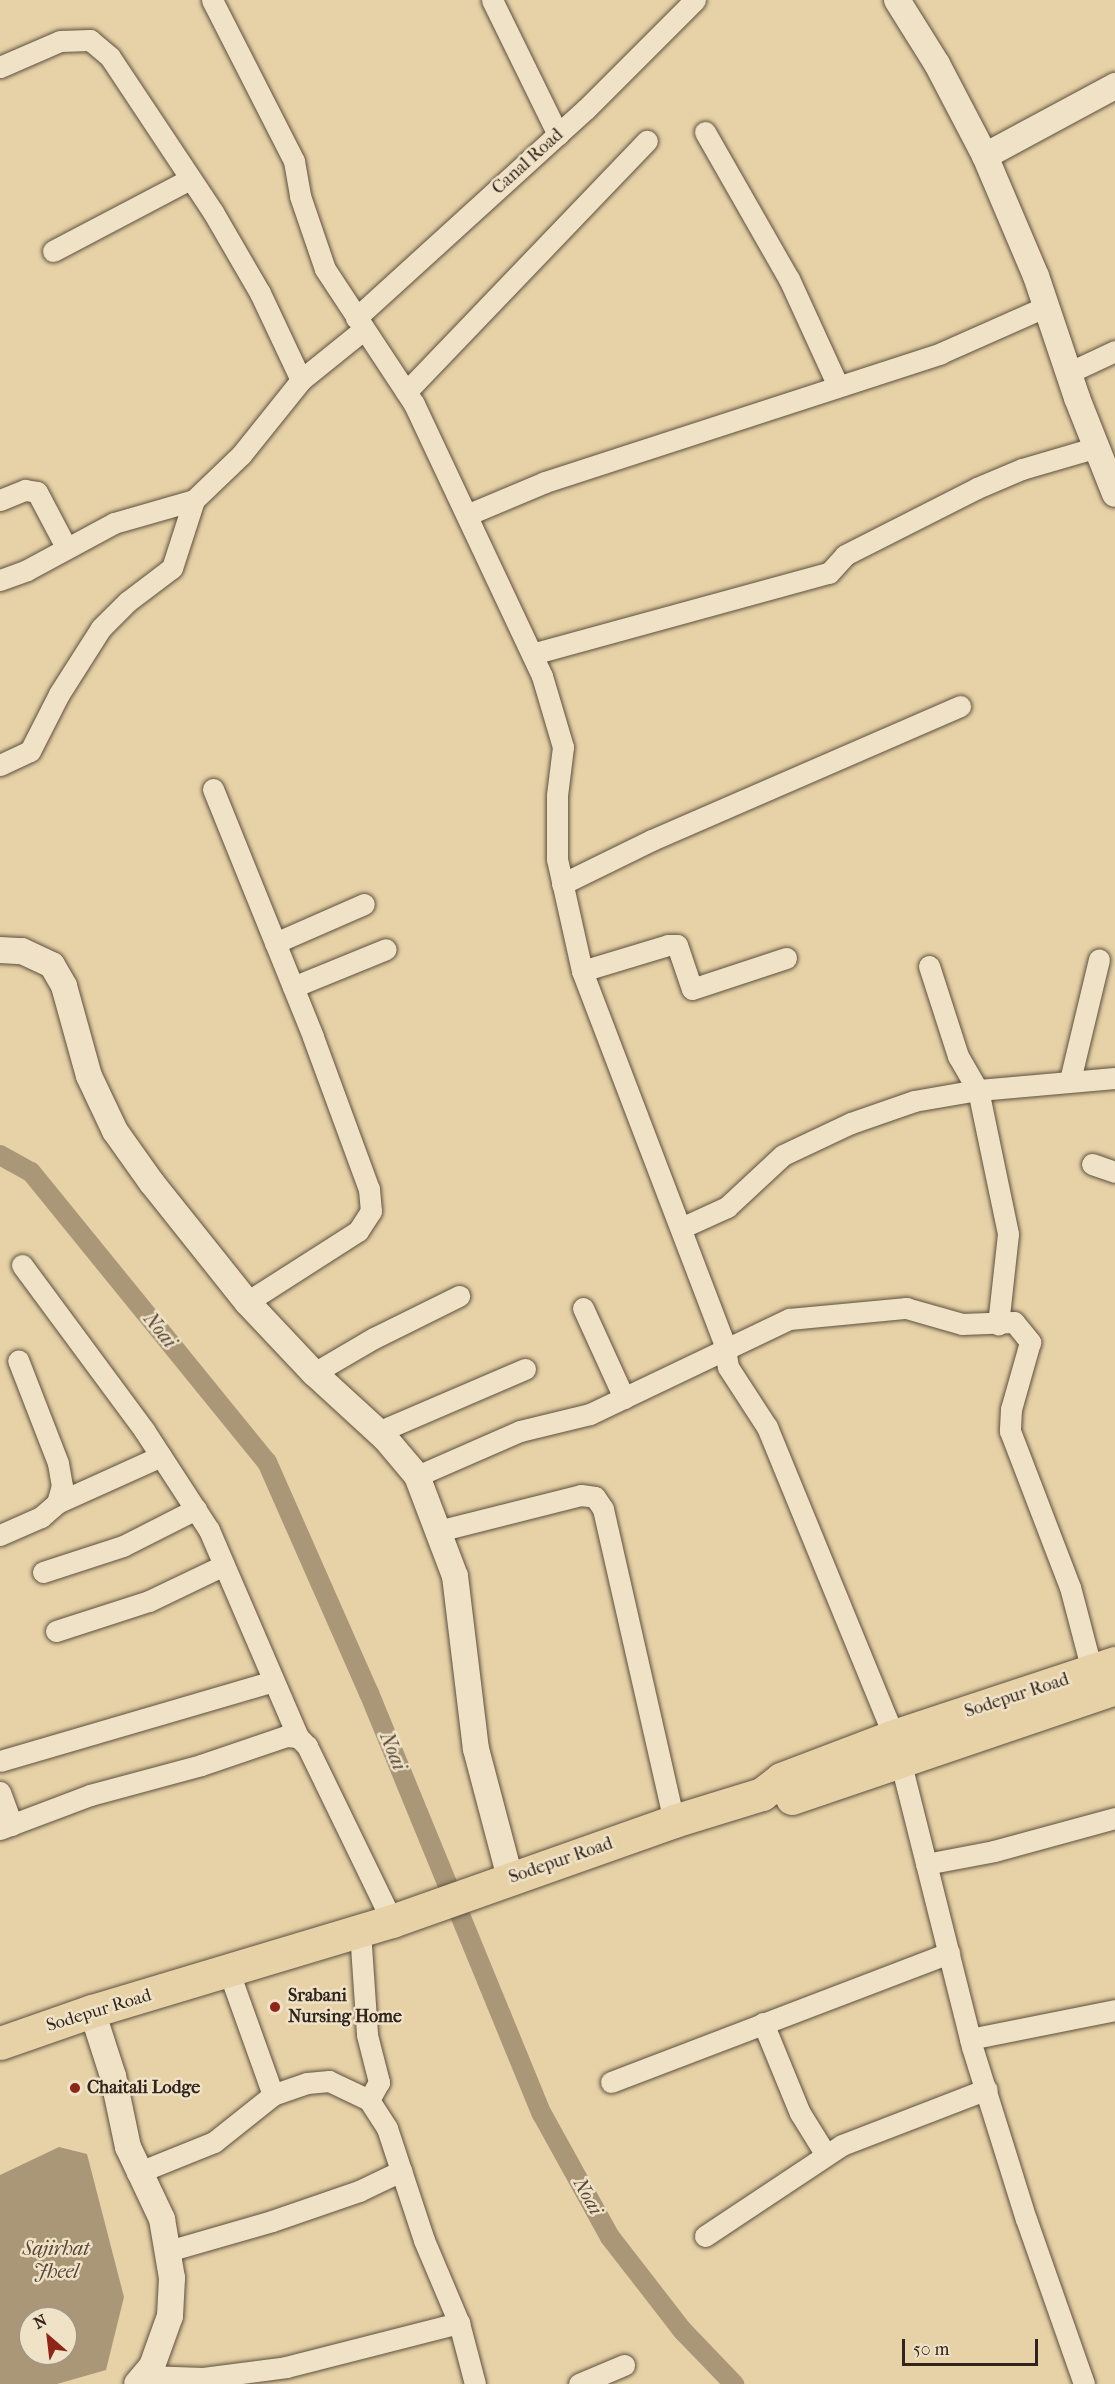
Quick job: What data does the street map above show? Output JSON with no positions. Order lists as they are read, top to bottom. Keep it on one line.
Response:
{"streets":{"main road":["Sodepur Road"],"street":["Canal Road"]},"water":["Noai","Sajirhat Jheel"],"places":["Srabani Nursing Home","Chaitali Lodge"],"scale_bar":"50 m","north":"top left"}
